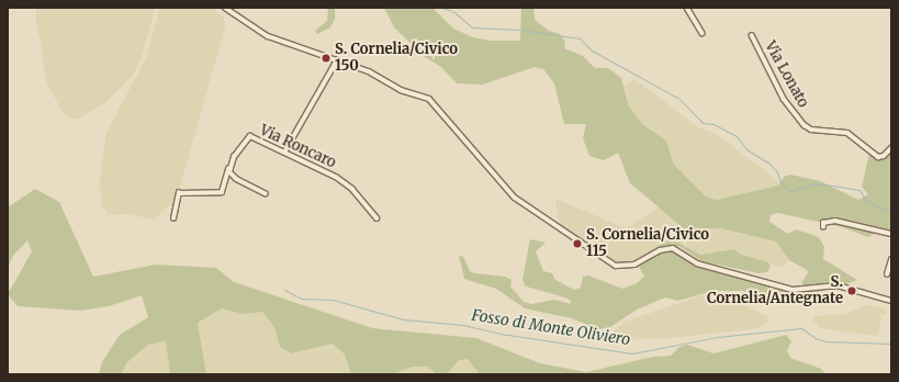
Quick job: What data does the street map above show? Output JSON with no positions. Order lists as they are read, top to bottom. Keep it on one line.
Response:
{"streets":{"street":["Via Lonato","Via Roncaro"]},"water":["Fosso di Monte Oliviero"],"places":["S. Cornelia/Civico 150","S. Cornelia/Civico 115","S. Cornelia/Antegnate"]}
